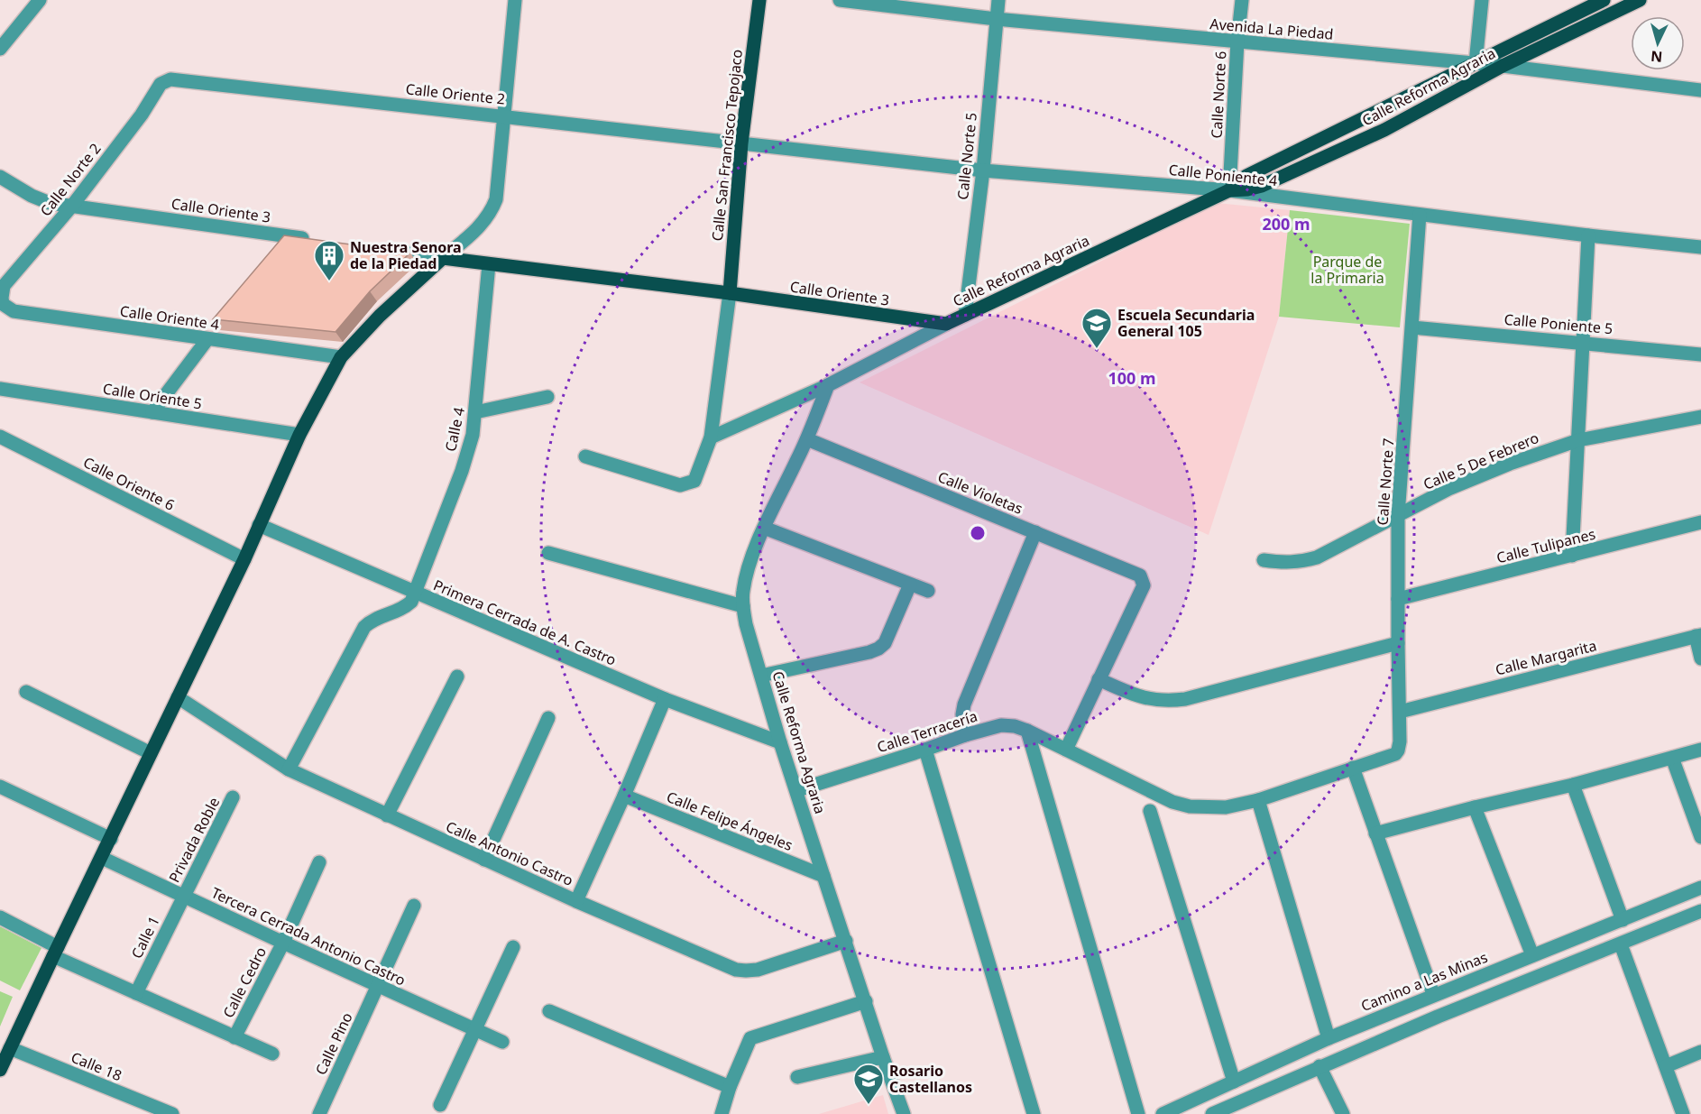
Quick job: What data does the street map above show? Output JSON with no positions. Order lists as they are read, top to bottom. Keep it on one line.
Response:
{"streets":{"main road":["Calle Reforma Agraria","Calle San Francisco Tepojaco","Calle Oriente 3"],"street":["Avenida La Piedad","Calle Oriente 2","Calle Norte 6","Calle Norte 5","Calle Poniente 4","Calle Norte 2","Calle Oriente 4","Calle Poniente 5","Calle Oriente 5","Calle 4","Calle 5 De Febrero","Calle Norte 7","Calle Oriente 6","Calle Violetas","Calle Tulipanes","Primera Cerrada de A. Castro","Calle Margarita","Calle Terracería","Calle Felipe Ángeles","Privada Roble","Calle Antonio Castro","Tercera Cerrada Antonio Castro","Calle 1","Camino a Las Minas","Calle Cedro","Calle Pino","Calle 18"]},"crossings":[["Avenida La Piedad","Calle Reforma Agraria"],["Avenida La Piedad","Calle Norte 6"],["Avenida La Piedad","Calle Norte 5"],["Calle Reforma Agraria","Calle Norte 6"],["Calle Reforma Agraria","Calle Norte 5"],["Calle Reforma Agraria","Calle Poniente 4"],["Calle Reforma Agraria","Calle Oriente 3"],["Calle Reforma Agraria","Calle Violetas"],["Calle Reforma Agraria","Primera Cerrada de A. Castro"],["Calle Reforma Agraria","Calle Terracería"],["Calle Reforma Agraria","Calle Felipe Ángeles"],["Calle Reforma Agraria","Calle Antonio Castro"],["Calle Oriente 2","Calle San Francisco Tepojaco"],["Calle Oriente 2","Calle Poniente 4"],["Calle Oriente 2","Calle Norte 2"],["Calle Norte 6","Calle Poniente 4"],["Calle San Francisco Tepojaco","Calle Poniente 4"],["Calle San Francisco Tepojaco","Calle Oriente 3"],["Calle Norte 5","Calle Poniente 4"],["Calle Poniente 4","Calle Norte 7"],["Calle Norte 2","Calle Oriente 3"],["Calle Norte 2","Calle Oriente 4"],["Calle Oriente 3","Calle 4"],["Calle Poniente 5","Calle Norte 7"],["Calle 4","Primera Cerrada de A. Castro"],["Calle 5 De Febrero","Calle Norte 7"],["Calle Norte 7","Calle Tulipanes"],["Calle Norte 7","Calle Margarita"],["Calle Norte 7","Calle Terracería"],["Privada Roble","Tercera Cerrada Antonio Castro"],["Privada Roble","Calle 1"],["Tercera Cerrada Antonio Castro","Calle 1"],["Tercera Cerrada Antonio Castro","Calle Cedro"],["Tercera Cerrada Antonio Castro","Calle Pino"]],"parks":["Parque de la Primaria"],"places":{"building":["Nuestra Senora de la Piedad"],"school or university":["Escuela Secundaria General 105","Rosario Castellanos"]},"north":"bottom","rings":["200 m","100 m"]}
